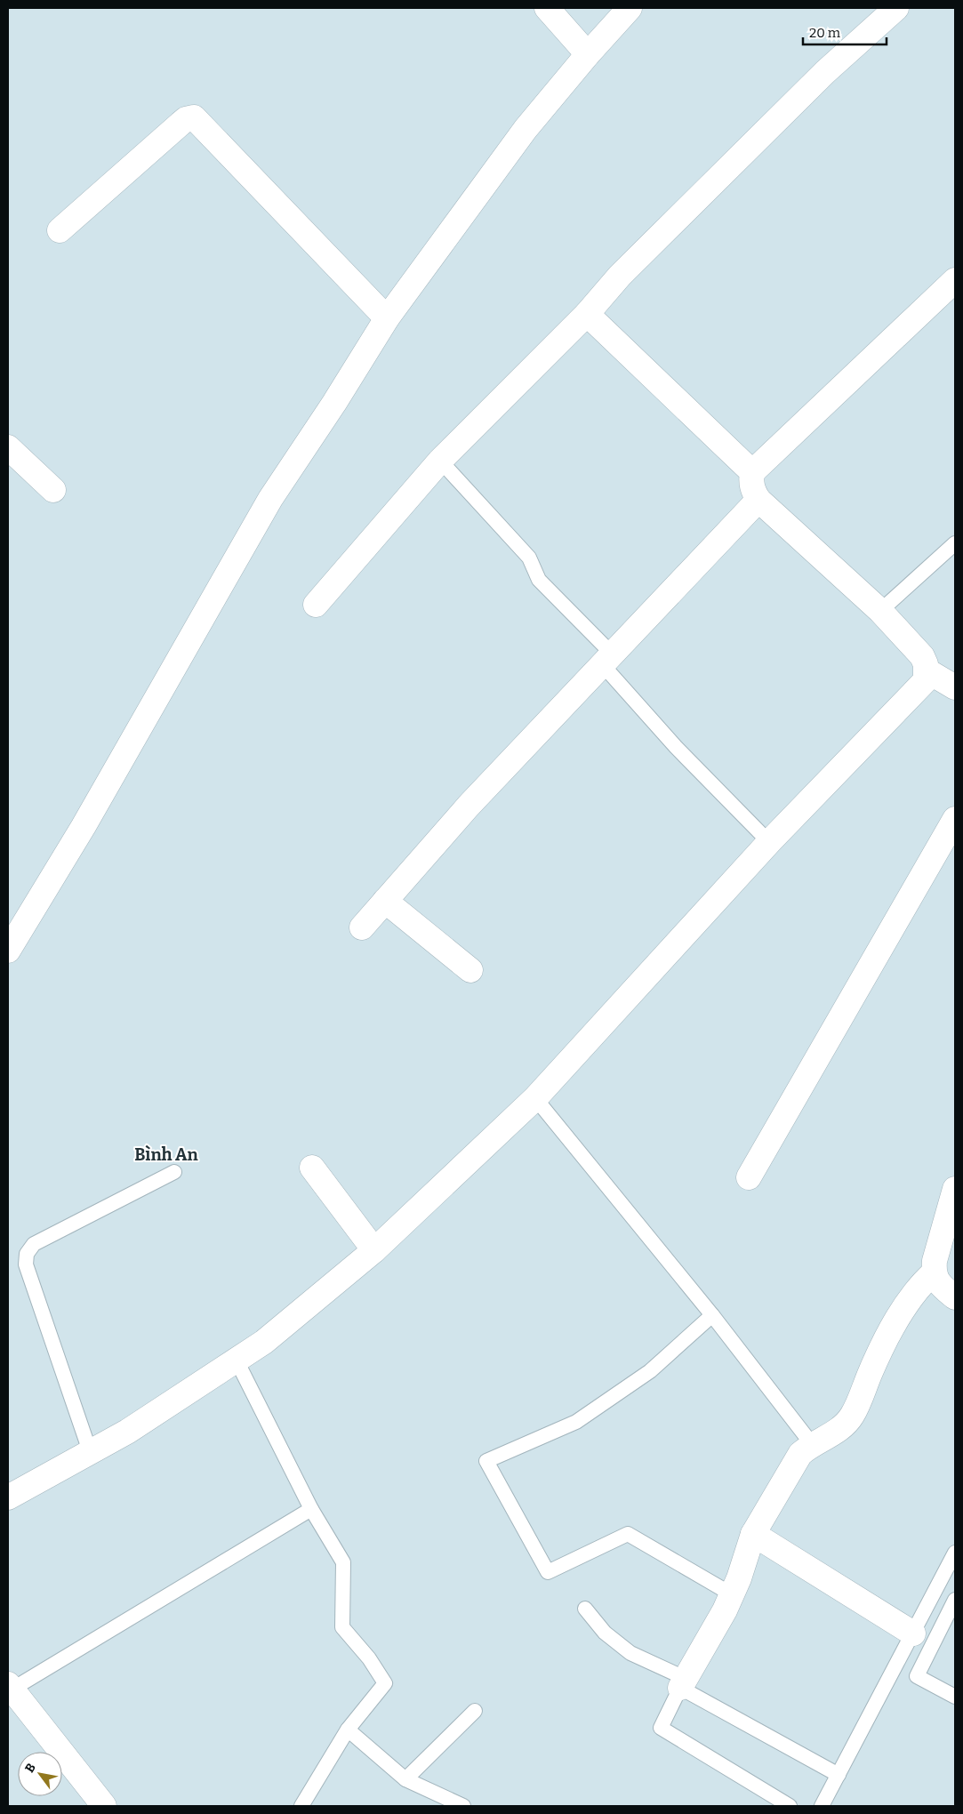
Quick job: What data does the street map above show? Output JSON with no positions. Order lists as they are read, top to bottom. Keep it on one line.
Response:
{"districts":["Bình An"],"scale_bar":"20 m","north":"top left"}
